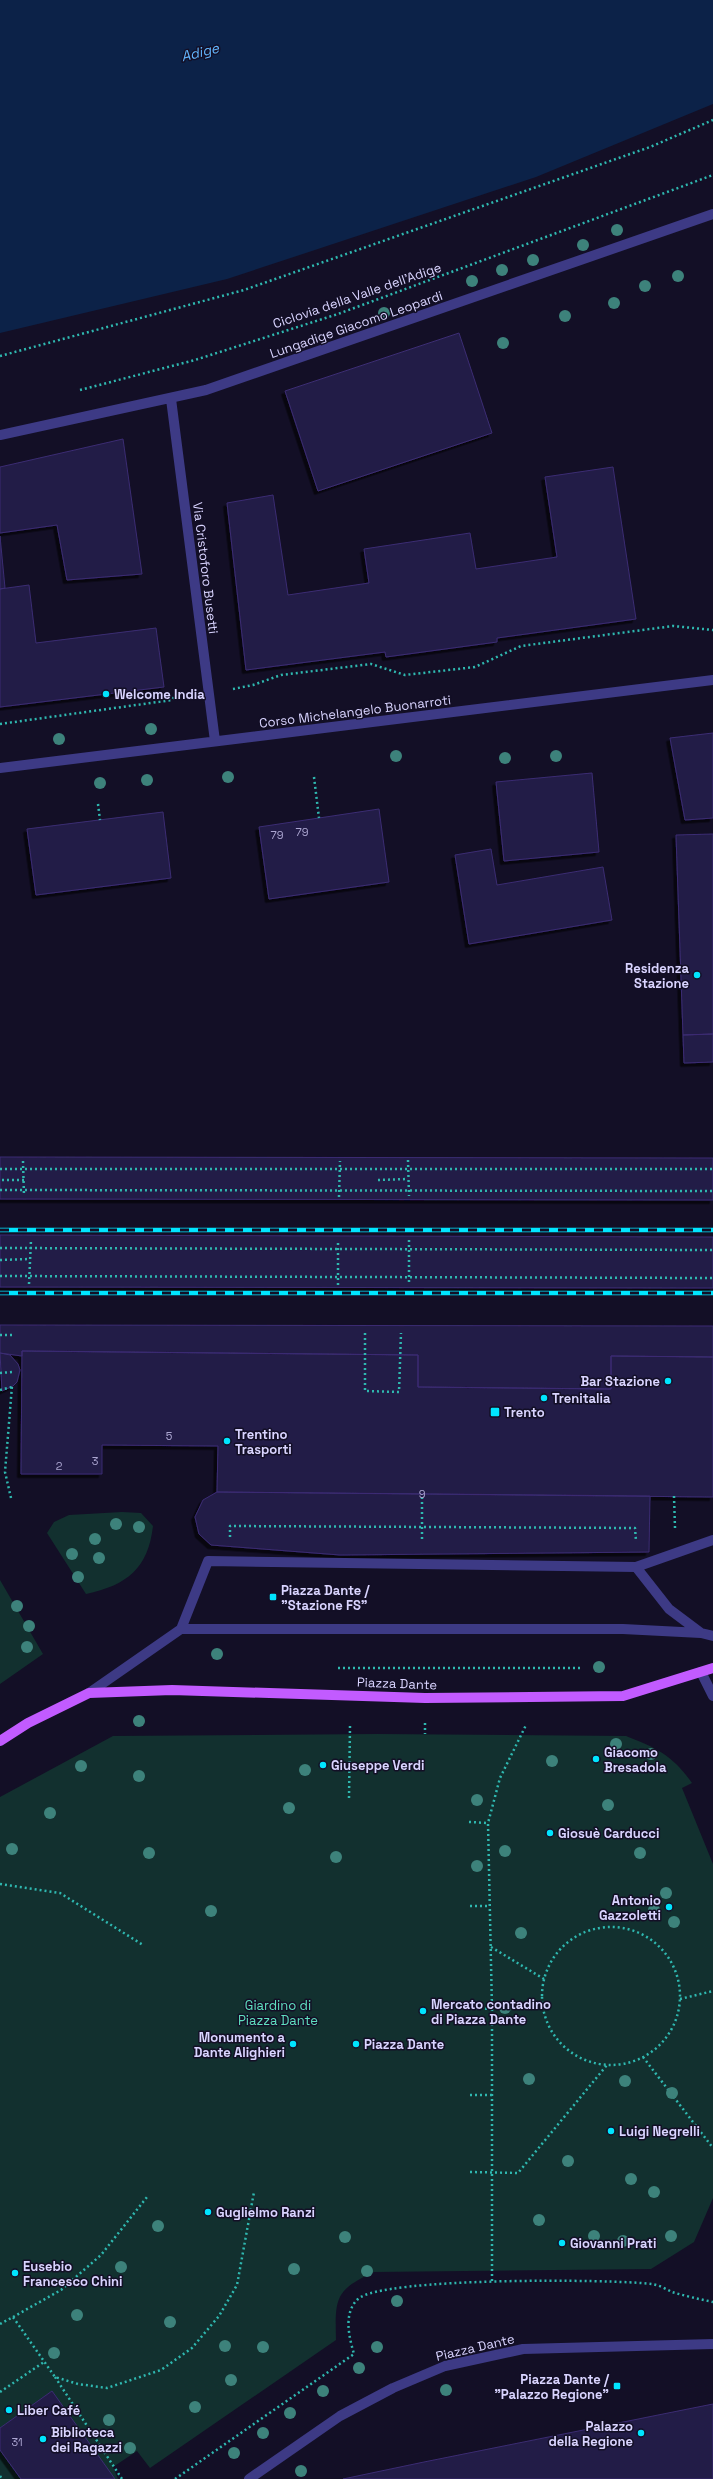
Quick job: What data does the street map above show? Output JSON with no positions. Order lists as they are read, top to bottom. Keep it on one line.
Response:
{"streets":{"main road":["Piazza Dante"],"street":["Lungadige Giacomo Leopardi","Via Cristoforo Busetti","Corso Michelangelo Buonarroti"],"path":["Ciclovia della Valle dell'Adige"]},"crossings":[["Lungadige Giacomo Leopardi","Via Cristoforo Busetti"],["Via Cristoforo Busetti","Corso Michelangelo Buonarroti"]],"water":["Adige"],"parks":["Giardino di Piazza Dante"],"places":{"other":["Welcome India","Residenza Stazione","Bar Stazione","Trenitalia","Trentino Trasporti","Giacomo Bresadola","Giuseppe Verdi","Giosuè Carducci","Antonio Gazzoletti","Mercato contadino di Piazza Dante","Monumento a Dante Alighieri","Piazza Dante","Luigi Negrelli","Guglielmo Ranzi","Giovanni Prati","Eusebio Francesco Chini","Liber Café","Palazzo della Regione","Biblioteca dei Ragazzi"],"transit":["Trento","Piazza Dante / \"Stazione FS\"","Piazza Dante / \"Palazzo Regione\""]},"house_numbers":["79","79","5","3","2","9","31"]}
